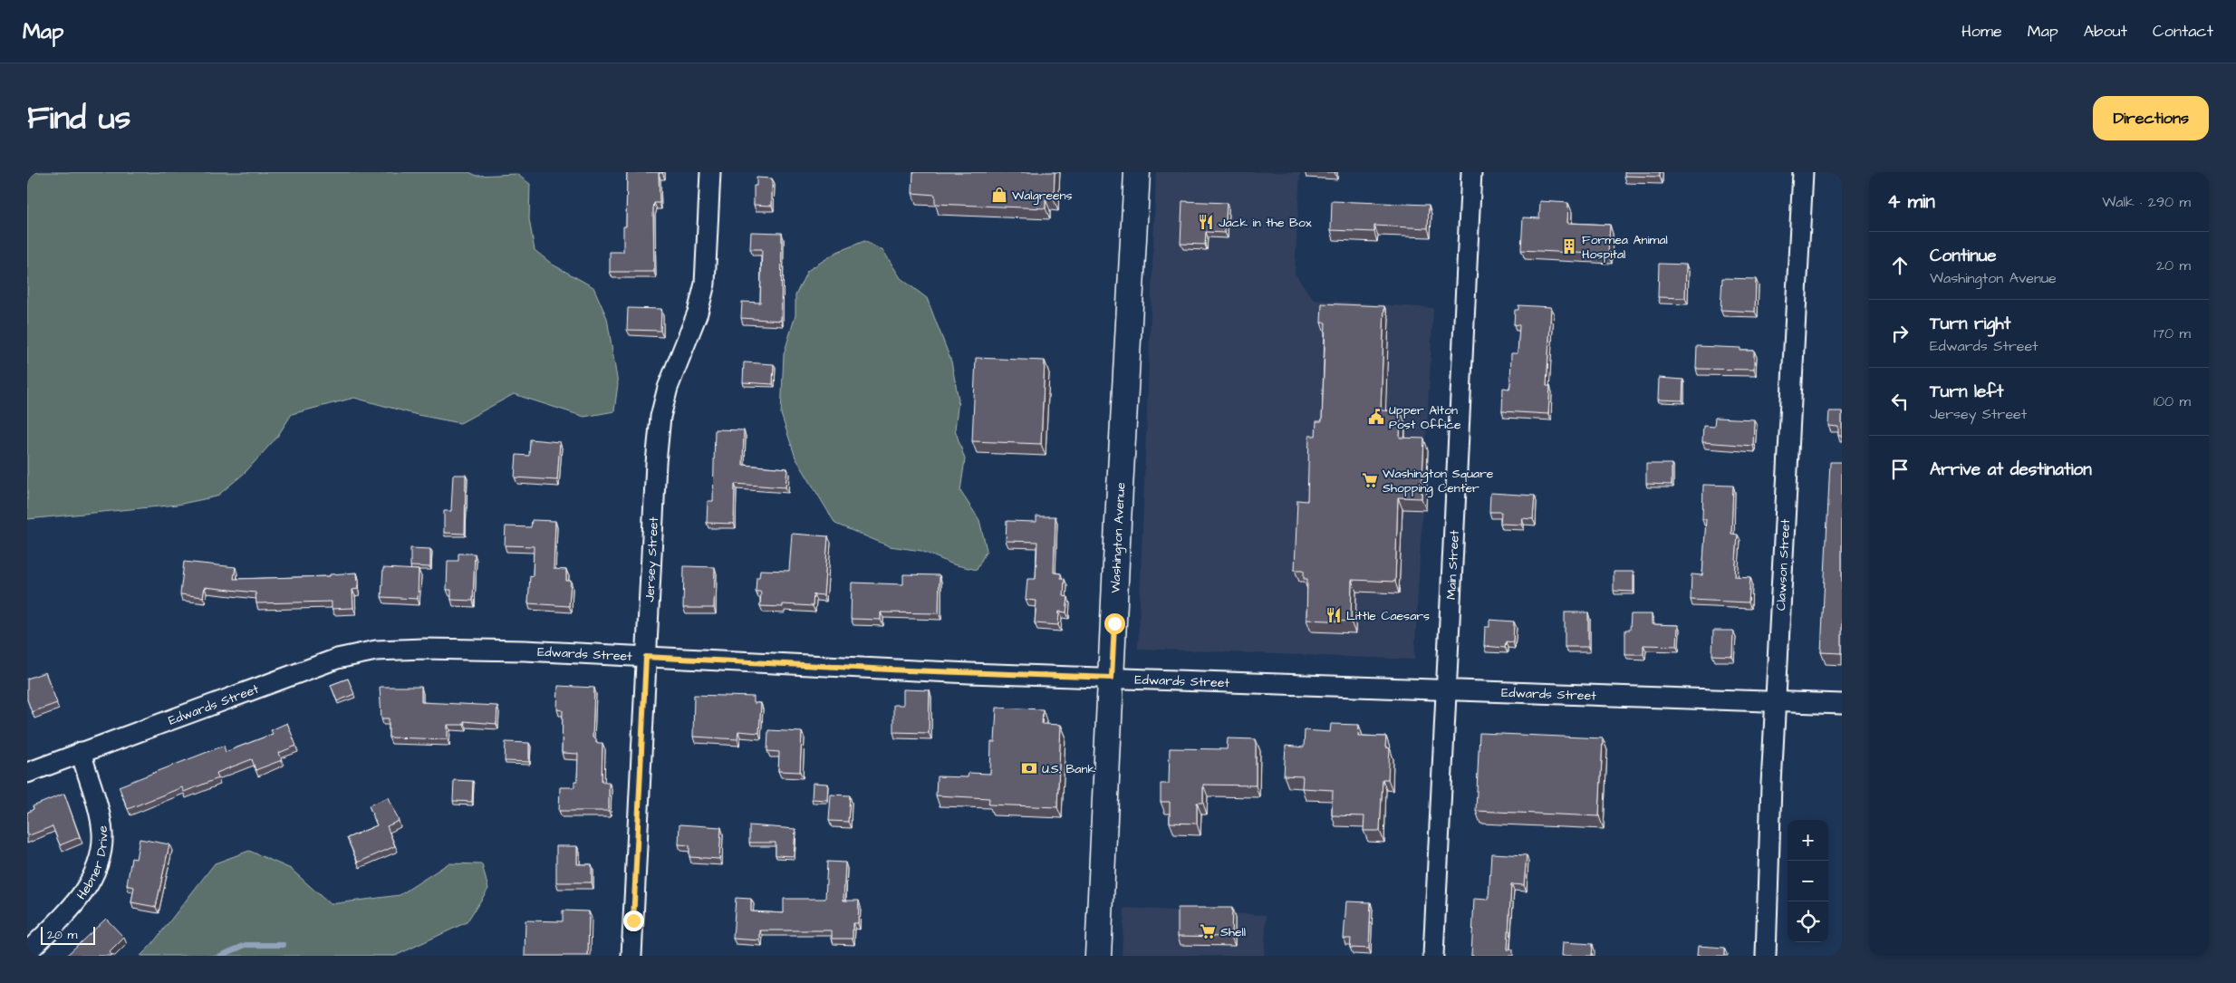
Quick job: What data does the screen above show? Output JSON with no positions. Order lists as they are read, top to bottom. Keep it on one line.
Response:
{"streets":{"main road":["Washington Avenue"],"street":["Jersey Street","Main Street","Clawson Street","Edwards Street","Hebner Drive"]},"crossings":[["Washington Avenue","Edwards Street"],["Jersey Street","Edwards Street"],["Main Street","Edwards Street"],["Clawson Street","Edwards Street"],["Edwards Street","Hebner Drive"]],"places":{"shop":["Walgreens"],"restaurant":["Jack in the Box","Little Caesars"],"building":["Formea Animal Hospital"],"public building":["Upper Alton Post Office"],"supermarket":["Washington Square Shopping Center","Shell"],"bank":["U.S. Bank"]},"scale_bar":"20 m","page":{"header":"Map","nav":["Home","Map","About","Contact"],"title":"Find us","buttons":"Directions","heading":["4 min","Walk · 290 m"],"list":[["Continue","Washington Avenue","20 m"],["Turn right","Edwards Street","170 m"],["Turn left","Jersey Street","100 m"],"Arrive at destination"],"map_buttons":["+","−"],"scale":"20 m"}}
